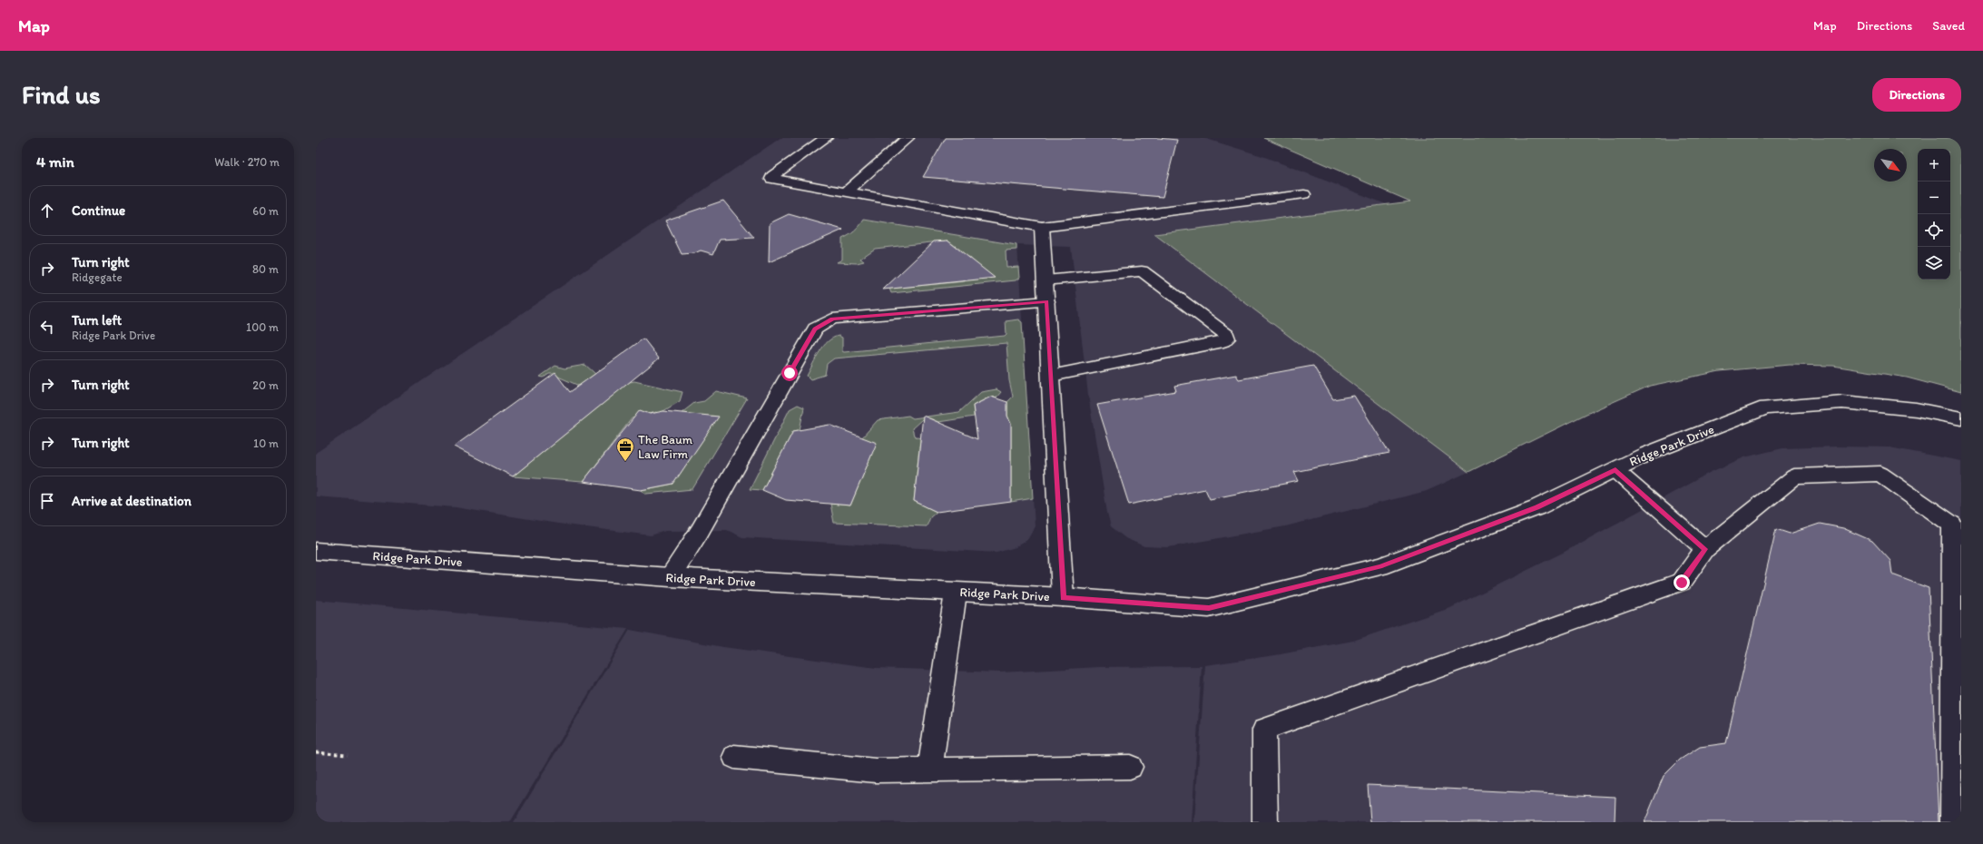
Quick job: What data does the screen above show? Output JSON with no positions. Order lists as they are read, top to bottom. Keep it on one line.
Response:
{"streets":{"street":["Ridge Park Drive"]},"places":{"office":["The Baum Law Firm"]},"north":"bottom right","page":{"header":"Map","nav":["Map","Directions","Saved"],"buttons":"Directions","title":"Find us","heading":["4 min","Walk · 270 m"],"map_buttons":["+","−"],"list":[["Continue","60 m"],["Turn right","Ridgegate","80 m"],["Turn left","Ridge Park Drive","100 m"],["Turn right","20 m"],["Turn right","10 m"],"Arrive at destination"]}}
